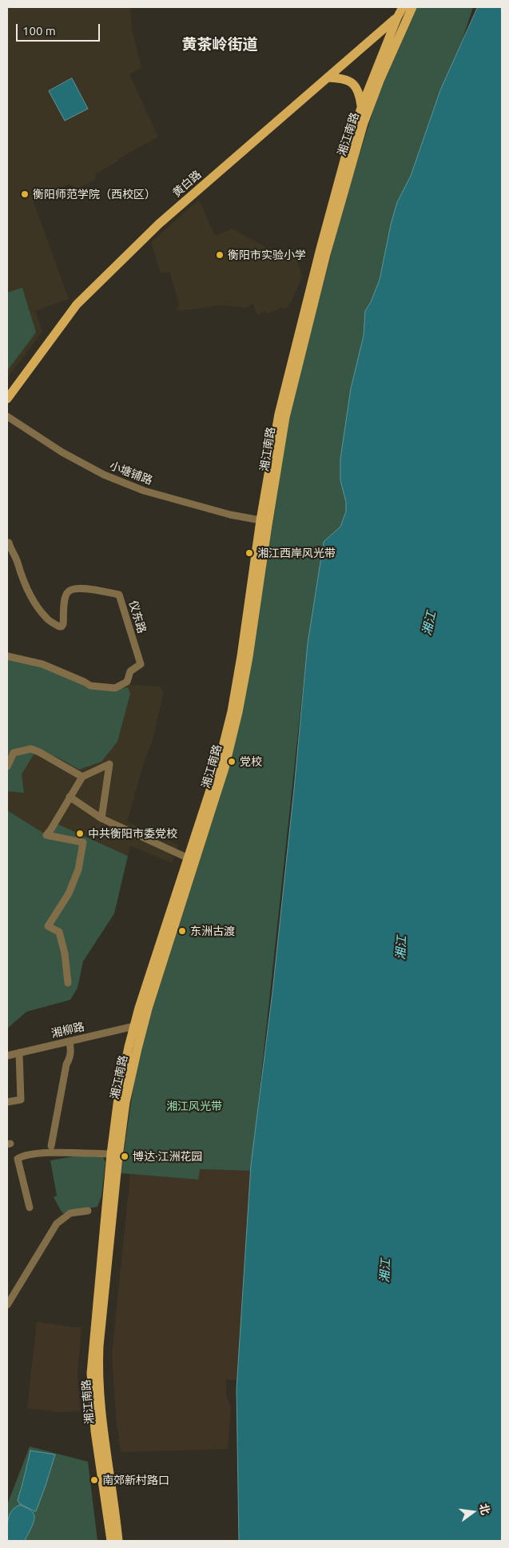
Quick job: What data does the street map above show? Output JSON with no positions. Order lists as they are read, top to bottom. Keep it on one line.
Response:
{"streets":{"main road":["湘江南路","黄白路"],"street":["小塘铺路","仪东路","湘柳路"]},"crossings":[["湘江南路","黄白路"],["湘江南路","小塘铺路"],["湘江南路","湘柳路"]],"districts":["黄茶岭街道"],"water":["湘江"],"parks":["湘江风光带"],"places":["衡阳师范学院（西校区）","衡阳市实验小学","湘江西岸风光带","党校","中共衡阳市委党校","东洲古渡","博达·江洲花园","南郊新村路口"],"scale_bar":"100 m","north":"right"}
